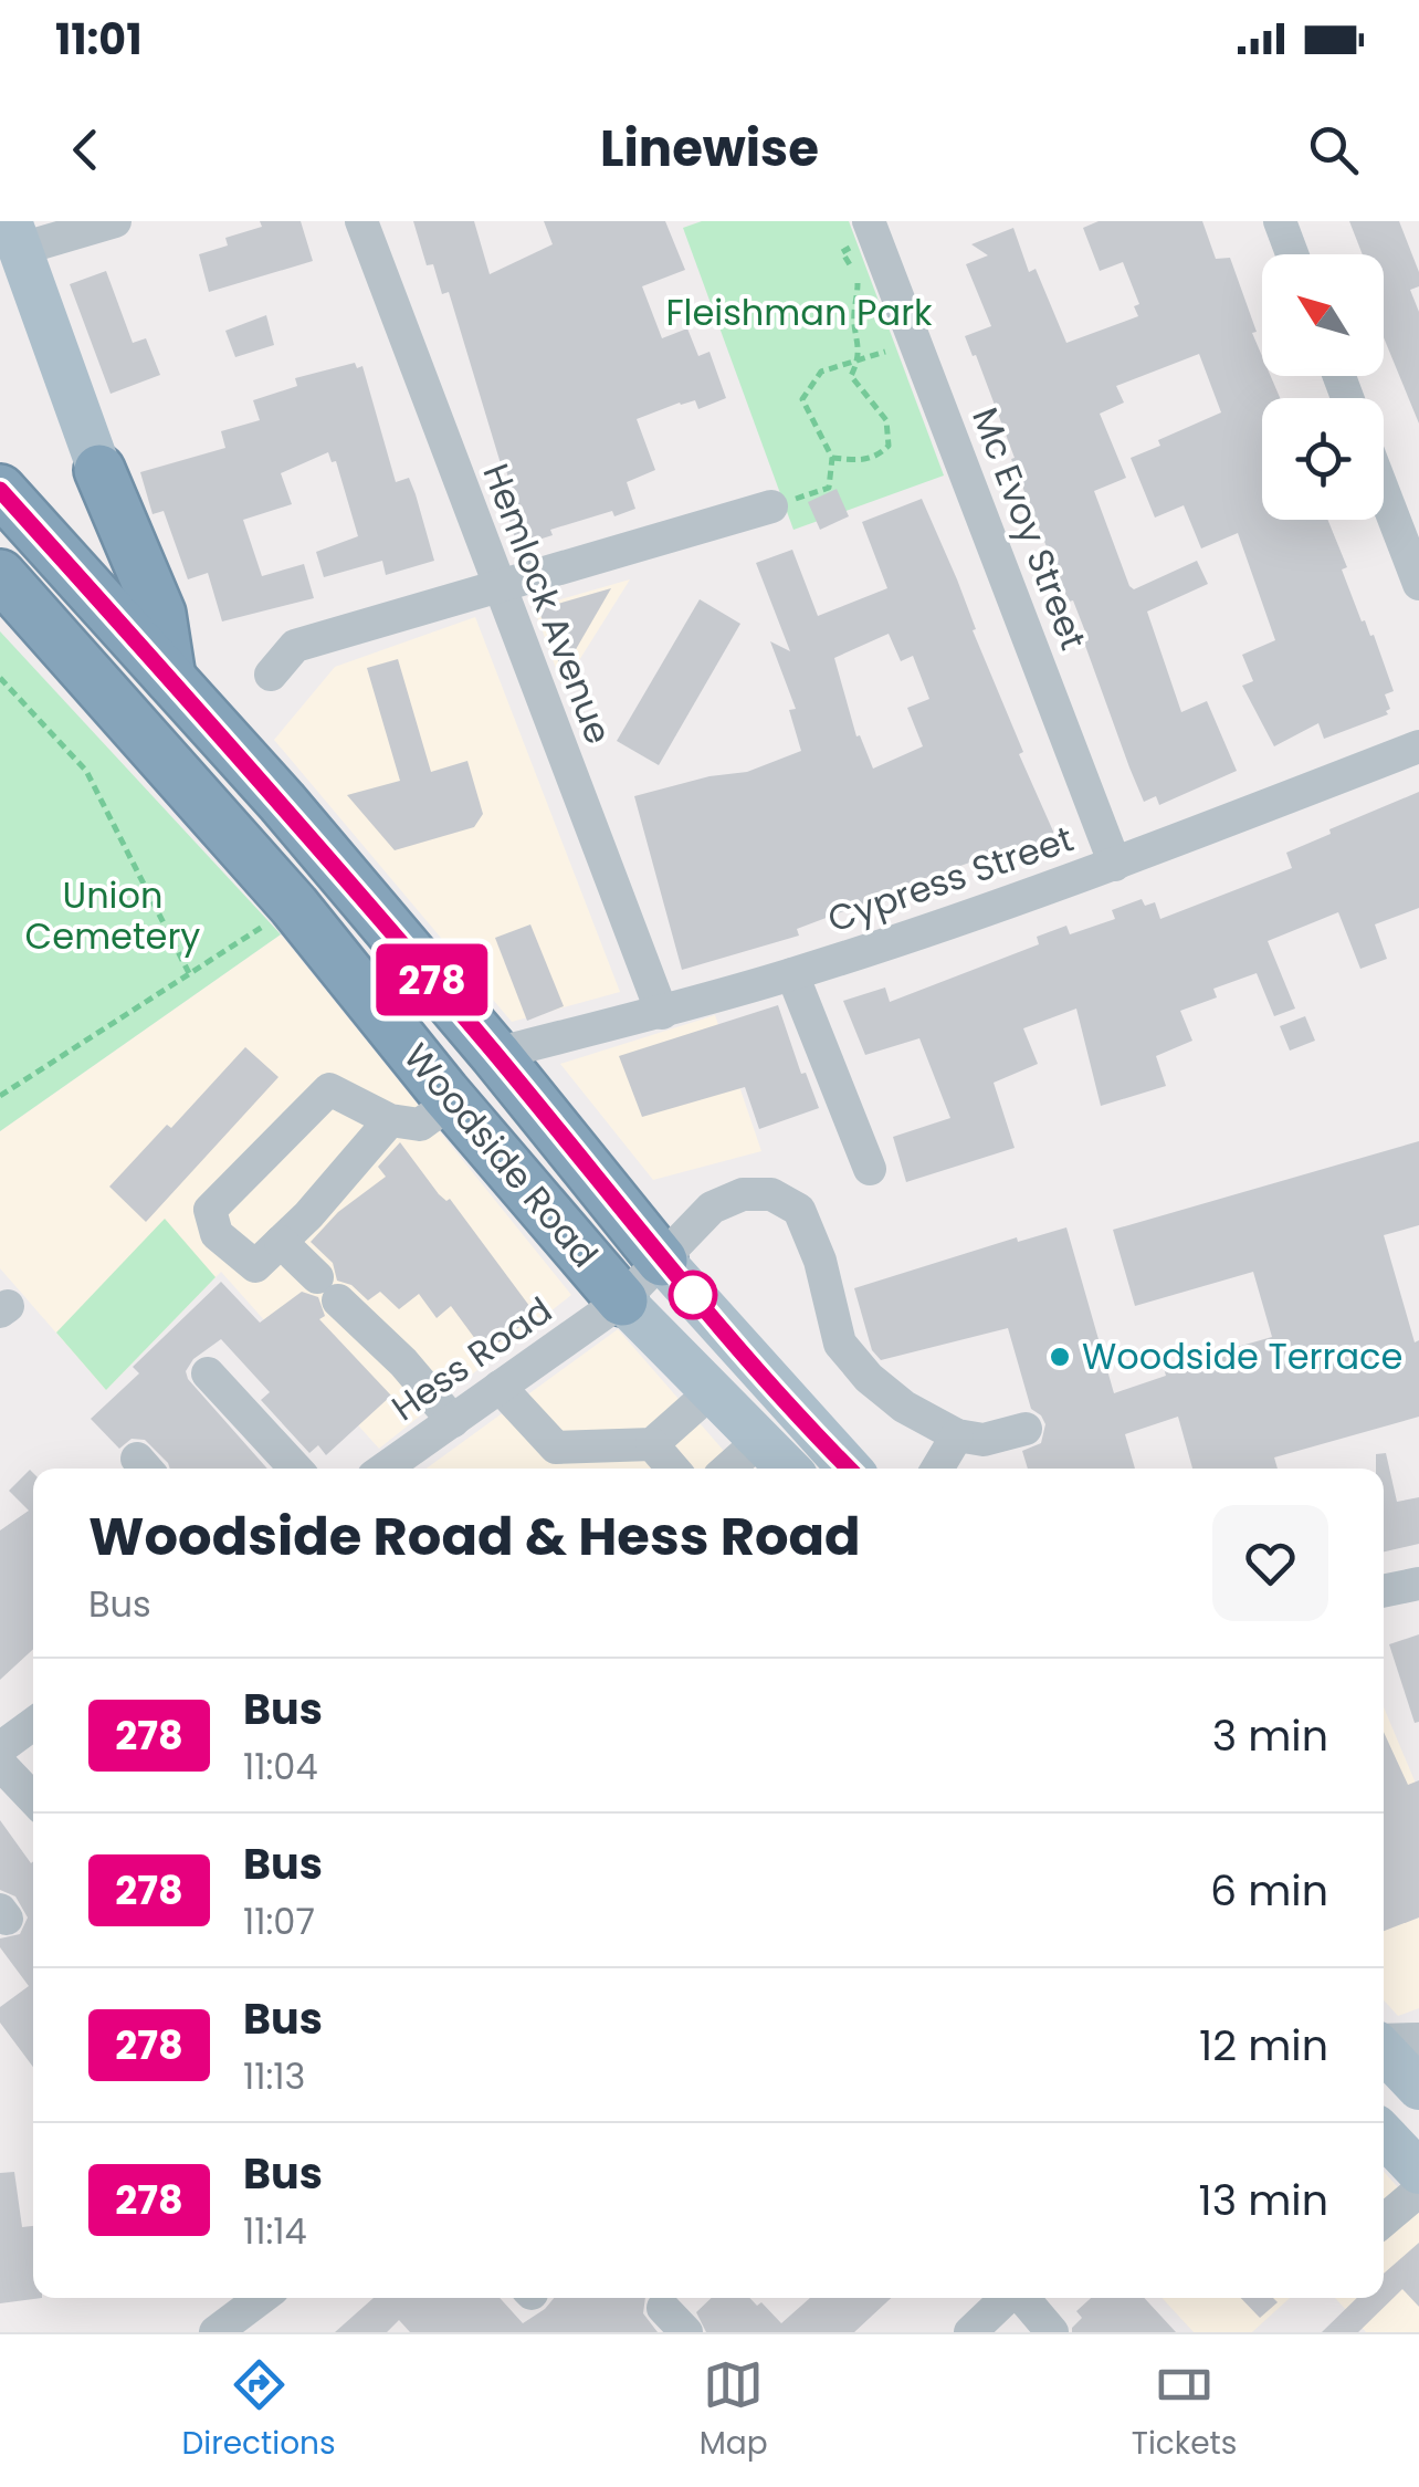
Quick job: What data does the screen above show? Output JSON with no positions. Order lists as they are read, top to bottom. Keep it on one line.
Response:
{"streets":{"highway":["Woodside Road"],"street":["Mc Evoy Street","Hemlock Avenue","Cypress Street","Hess Road"]},"crossings":[["Mc Evoy Street","Cypress Street"],["Hemlock Avenue","Cypress Street"],["Cypress Street","Woodside Road"],["Woodside Road","Hess Road"]],"parks":["Fleishman Park","Union Cemetery"],"places":["Woodside Terrace"],"lines":["bus line 278"],"north":"top left","page":{"status":"11:01","header":"Linewise","on_map":"278","heading":["Woodside Road & Hess Road","Bus"],"list":[{"mark":"278","name":"Bus","note":"11:04","value":"3 min"},{"mark":"278","name":"Bus","note":"11:07","value":"6 min"},{"mark":"278","name":"Bus","note":"11:13","value":"12 min"},{"mark":"278","name":"Bus","note":"11:14","value":"13 min"}],"tabs":["Directions","Map","Tickets"]}}
